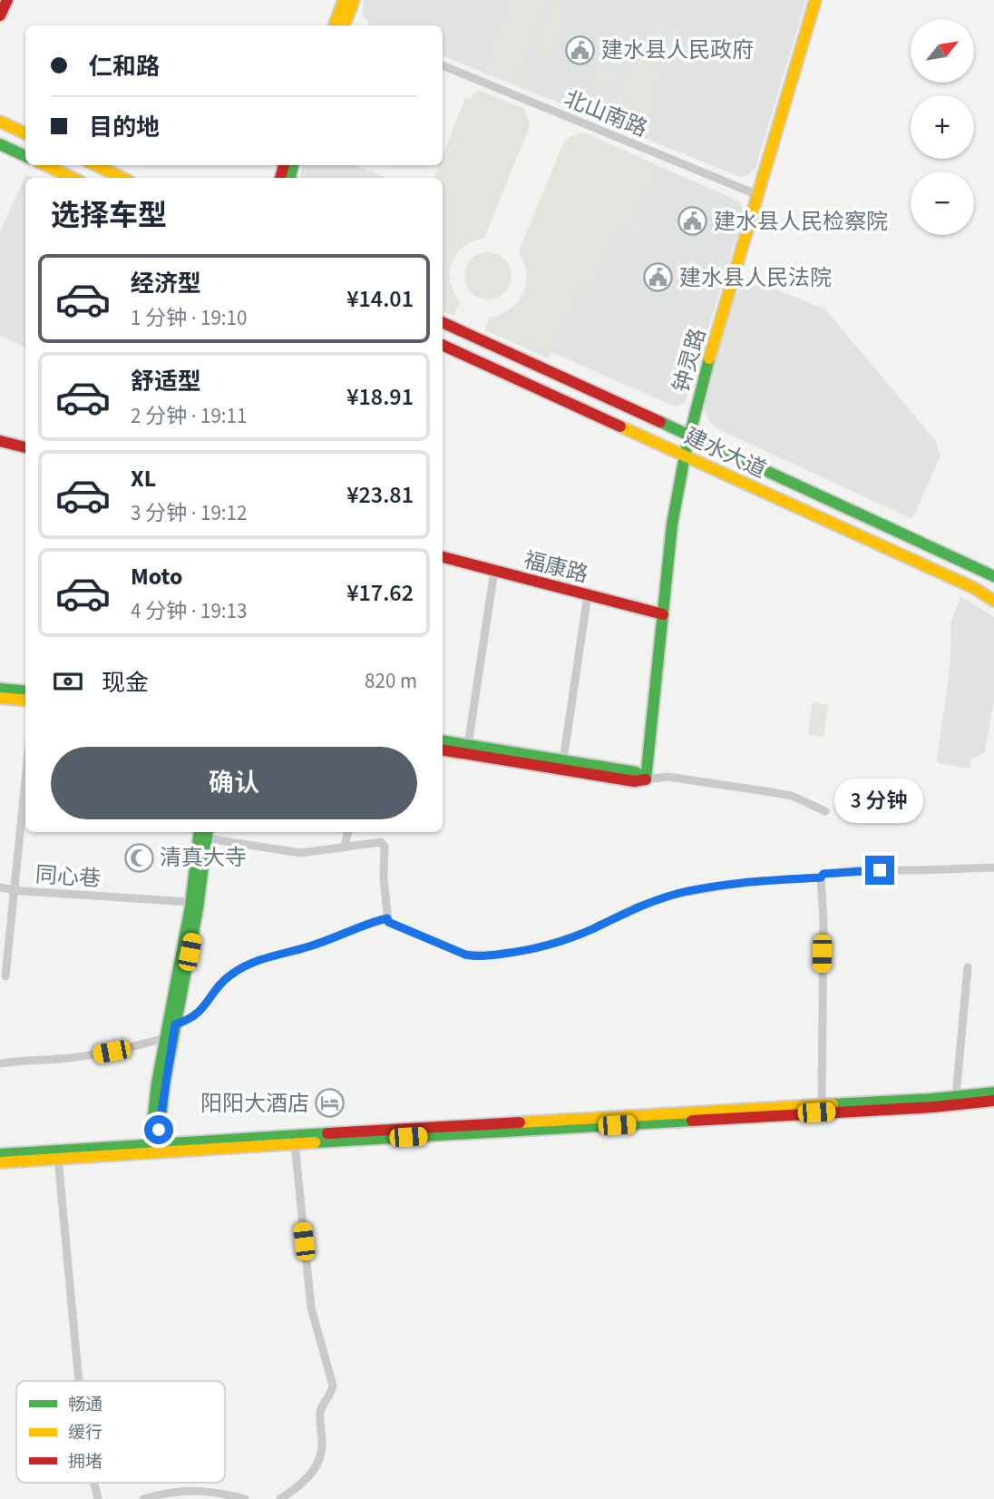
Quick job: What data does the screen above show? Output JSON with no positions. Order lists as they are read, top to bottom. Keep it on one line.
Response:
{"streets":{"main road":["钟灵路","建水大道","福康路"],"street":["北山南路","同心巷"]},"crossings":[["北山南路","钟灵路"],["钟灵路","建水大道"],["钟灵路","福康路"]],"places":{"public building":["建水县人民政府","建水县人民检察院","建水县人民法院"],"mosque":["清真大寺"],"hotel":["阳阳大酒店"]},"legend":["畅通","缓行","拥堵"],"north":"top right","page":{"map_buttons":["+","−"],"banner":["仁和路","目的地"],"heading":"选择车型","list":[{"name":"经济型","note":"1 分钟 · 19:10","value":"¥14.01"},{"name":"舒适型","note":"2 分钟 · 19:11","value":"¥18.91"},{"name":"XL","note":"3 分钟 · 19:12","value":"¥23.81"},{"name":"Moto","note":"4 分钟 · 19:13","value":"¥17.62"}],"pay":["现金","820 m"],"buttons":"确认","bubble":"3 分钟"}}
